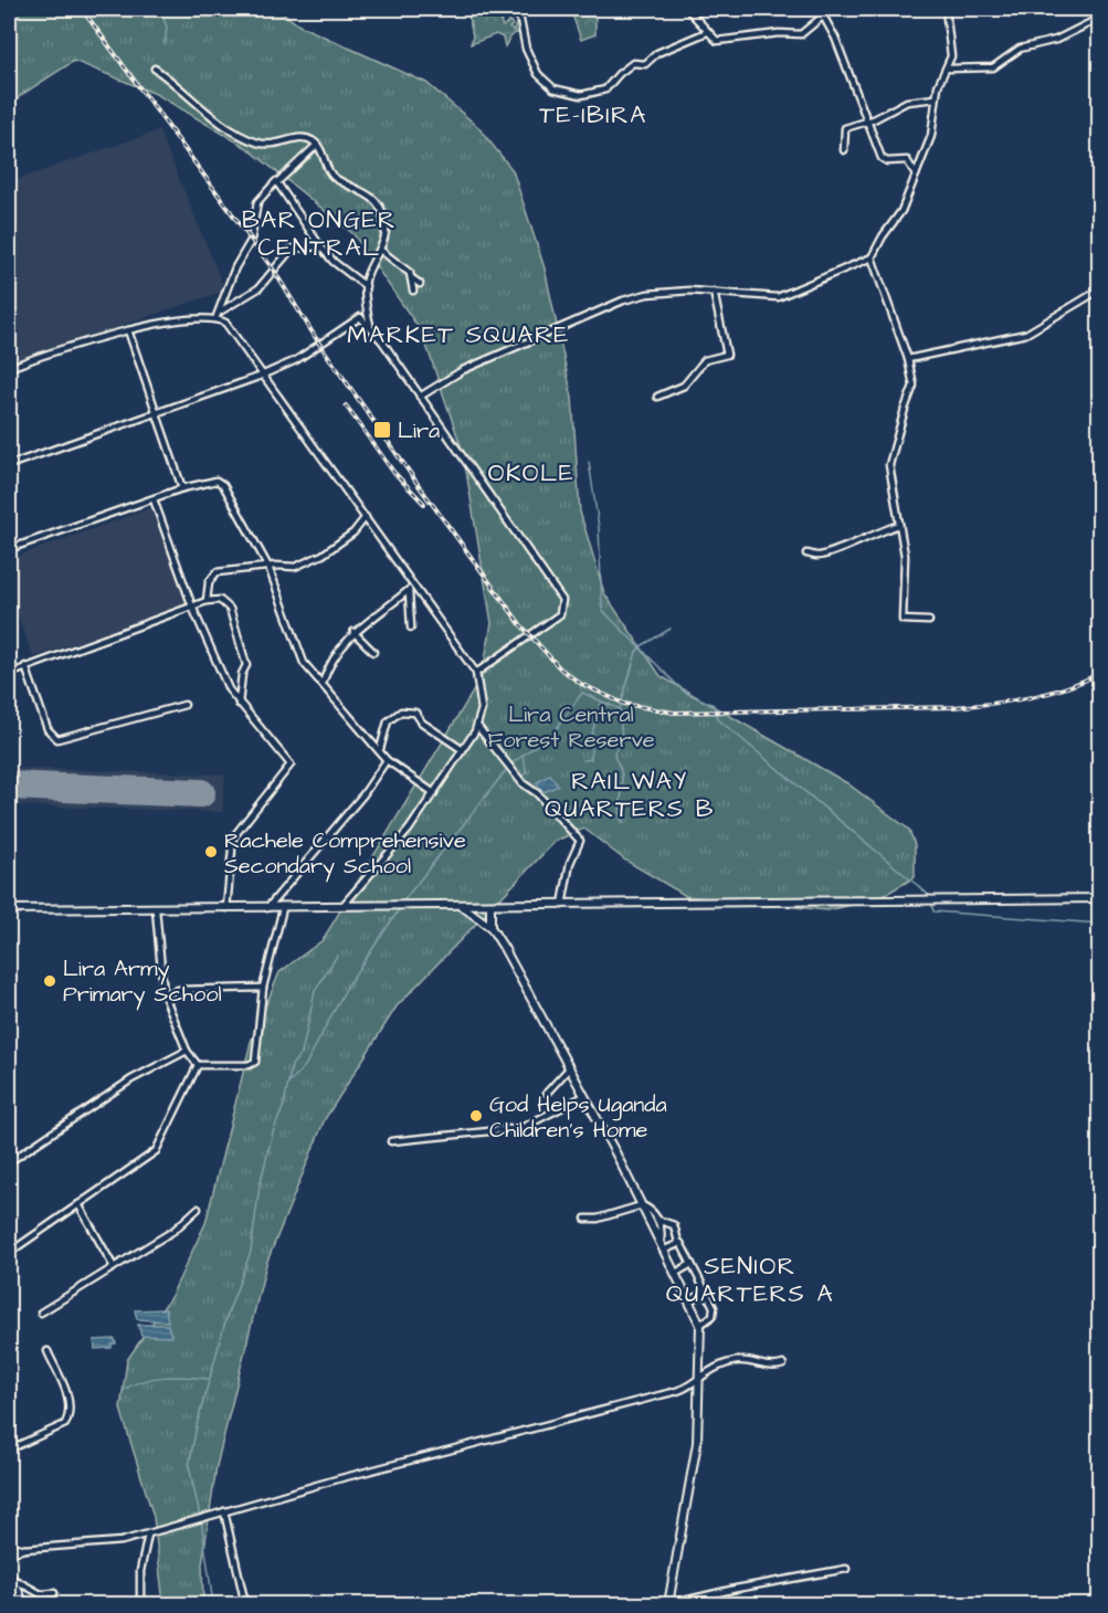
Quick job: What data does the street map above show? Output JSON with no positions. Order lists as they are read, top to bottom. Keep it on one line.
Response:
{"districts":["TE-IBIRA","BAR ONGER CENTRAL","MARKET SQUARE","OKOLE","RAILWAY QUARTERS B","SENIOR QUARTERS A"],"parks":["Lira Central Forest Reserve"],"places":{"transit":["Lira"],"other":["Rachele Comprehensive Secondary School","Lira Army Primary School","God Helps Uganda Children's Home"]}}
